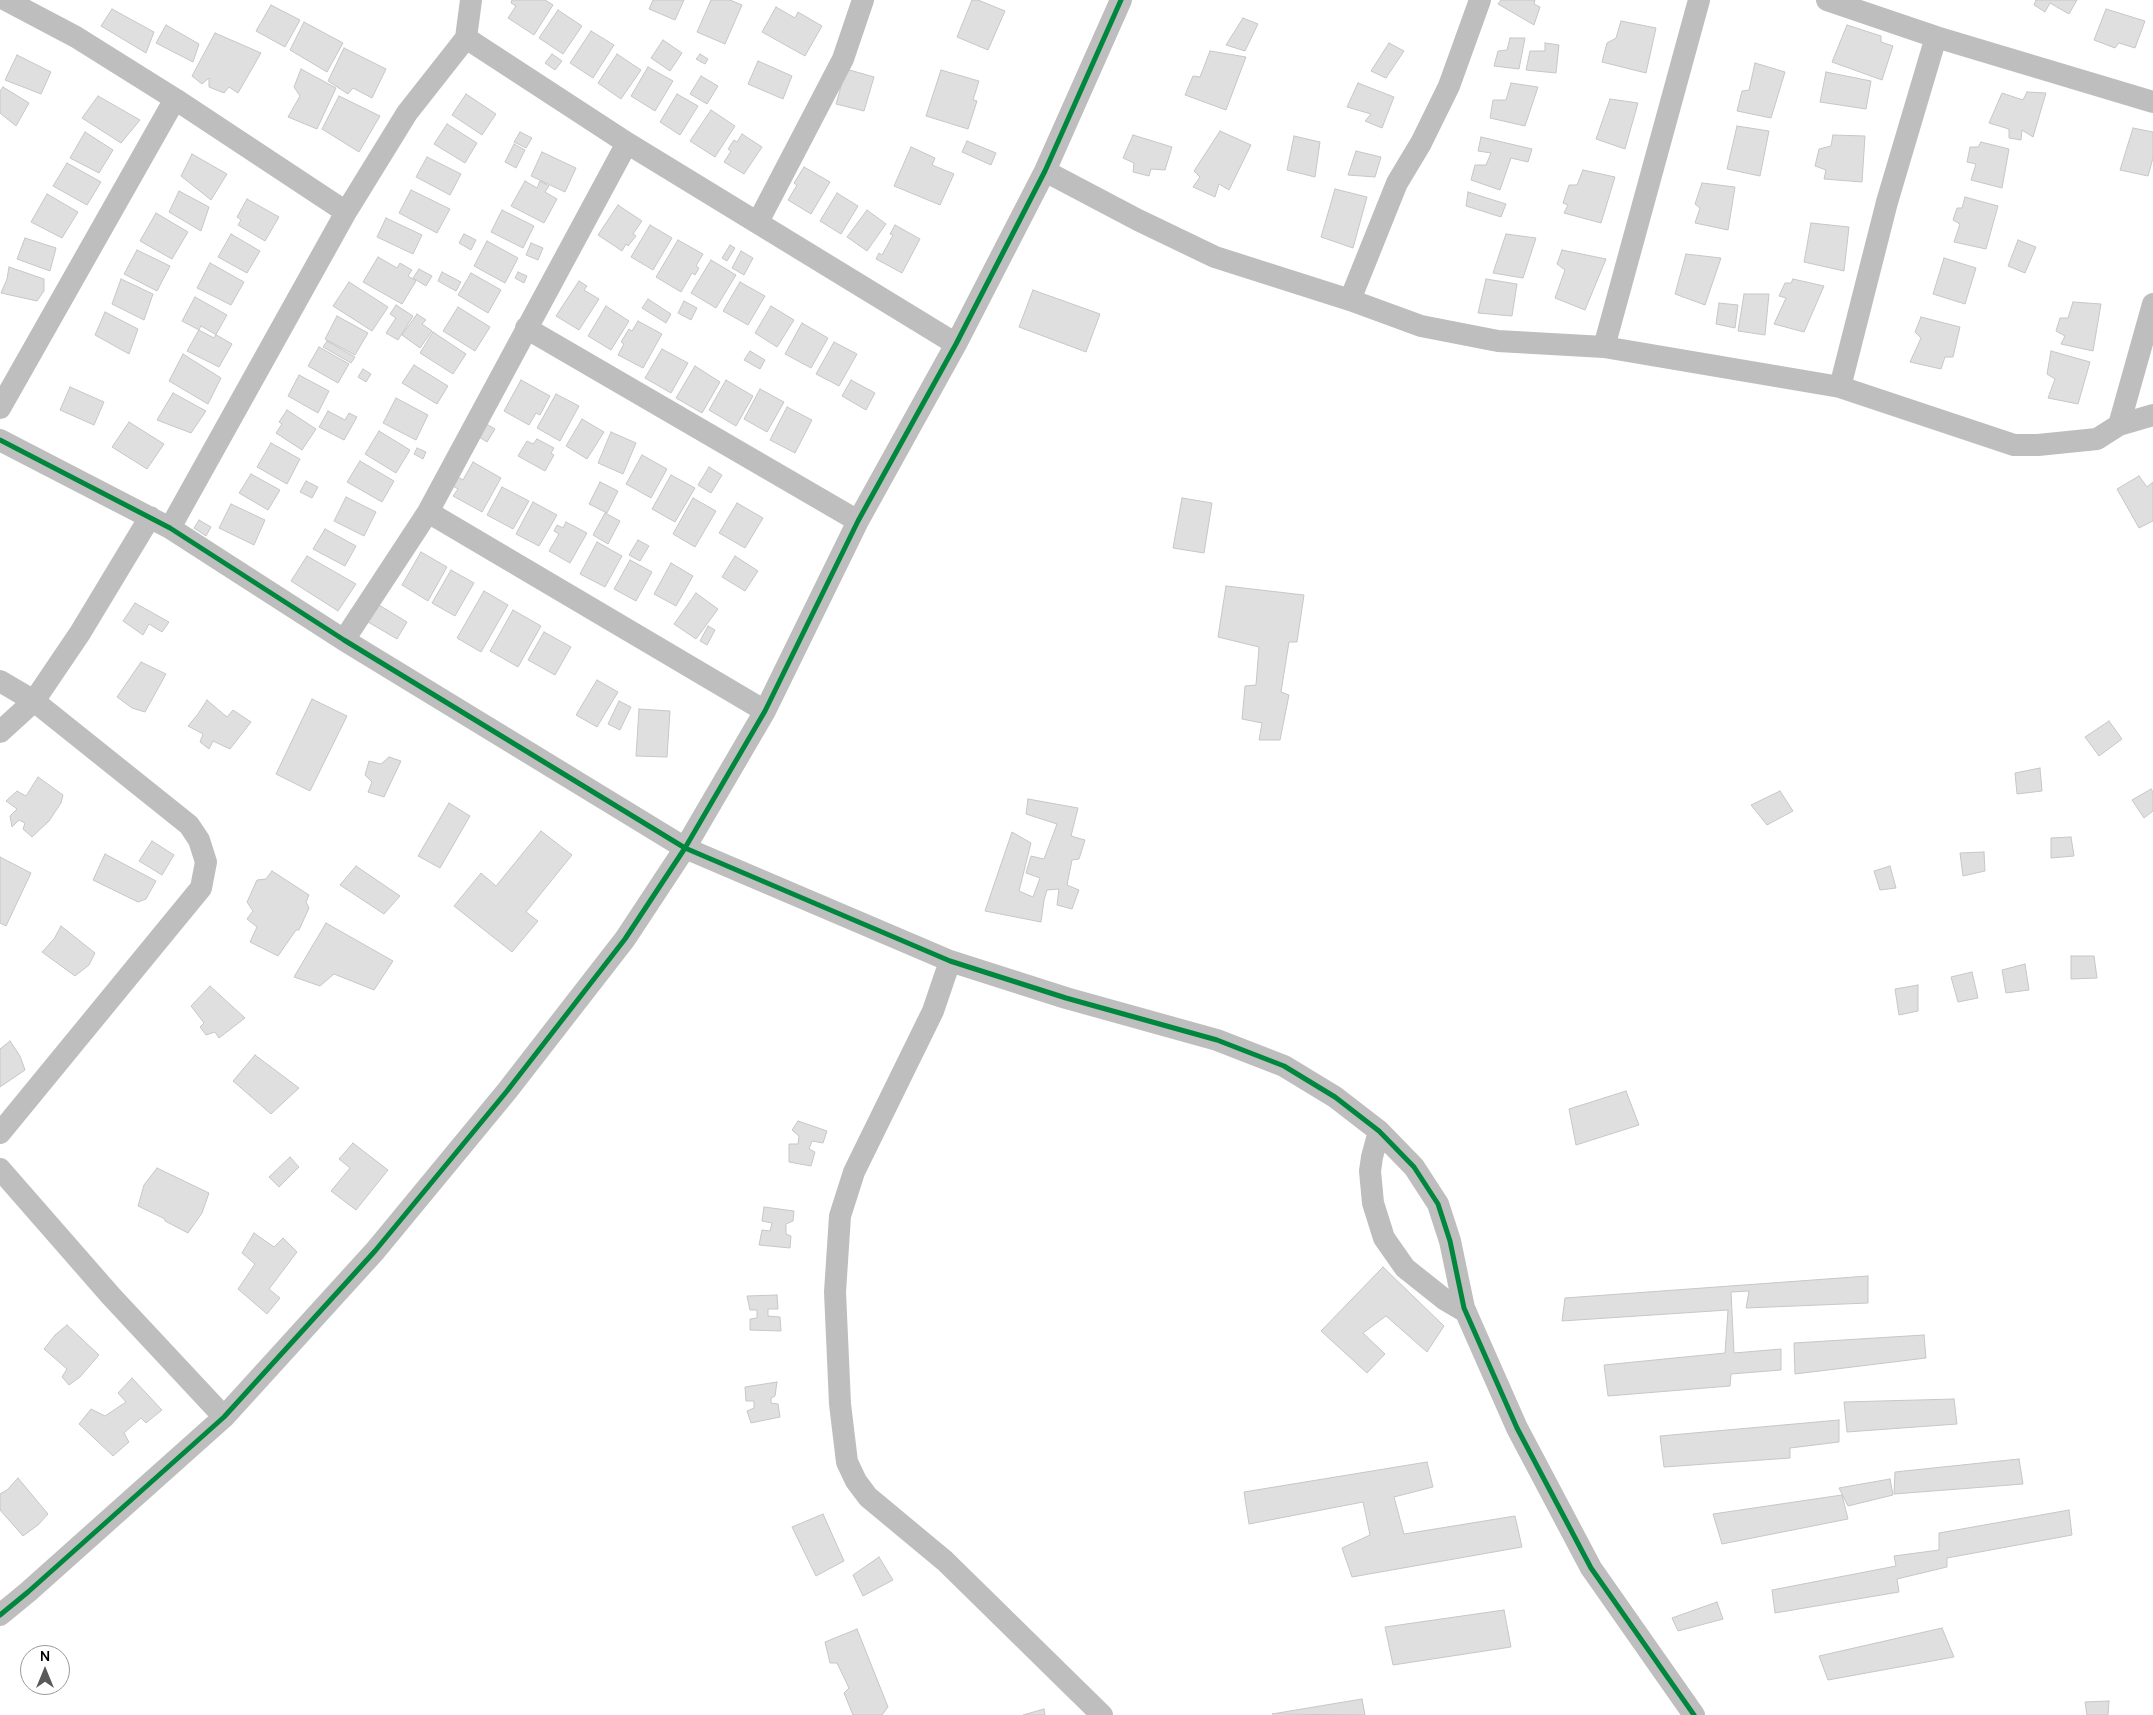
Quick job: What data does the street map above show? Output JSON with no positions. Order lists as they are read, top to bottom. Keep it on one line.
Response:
{"north":"top"}
